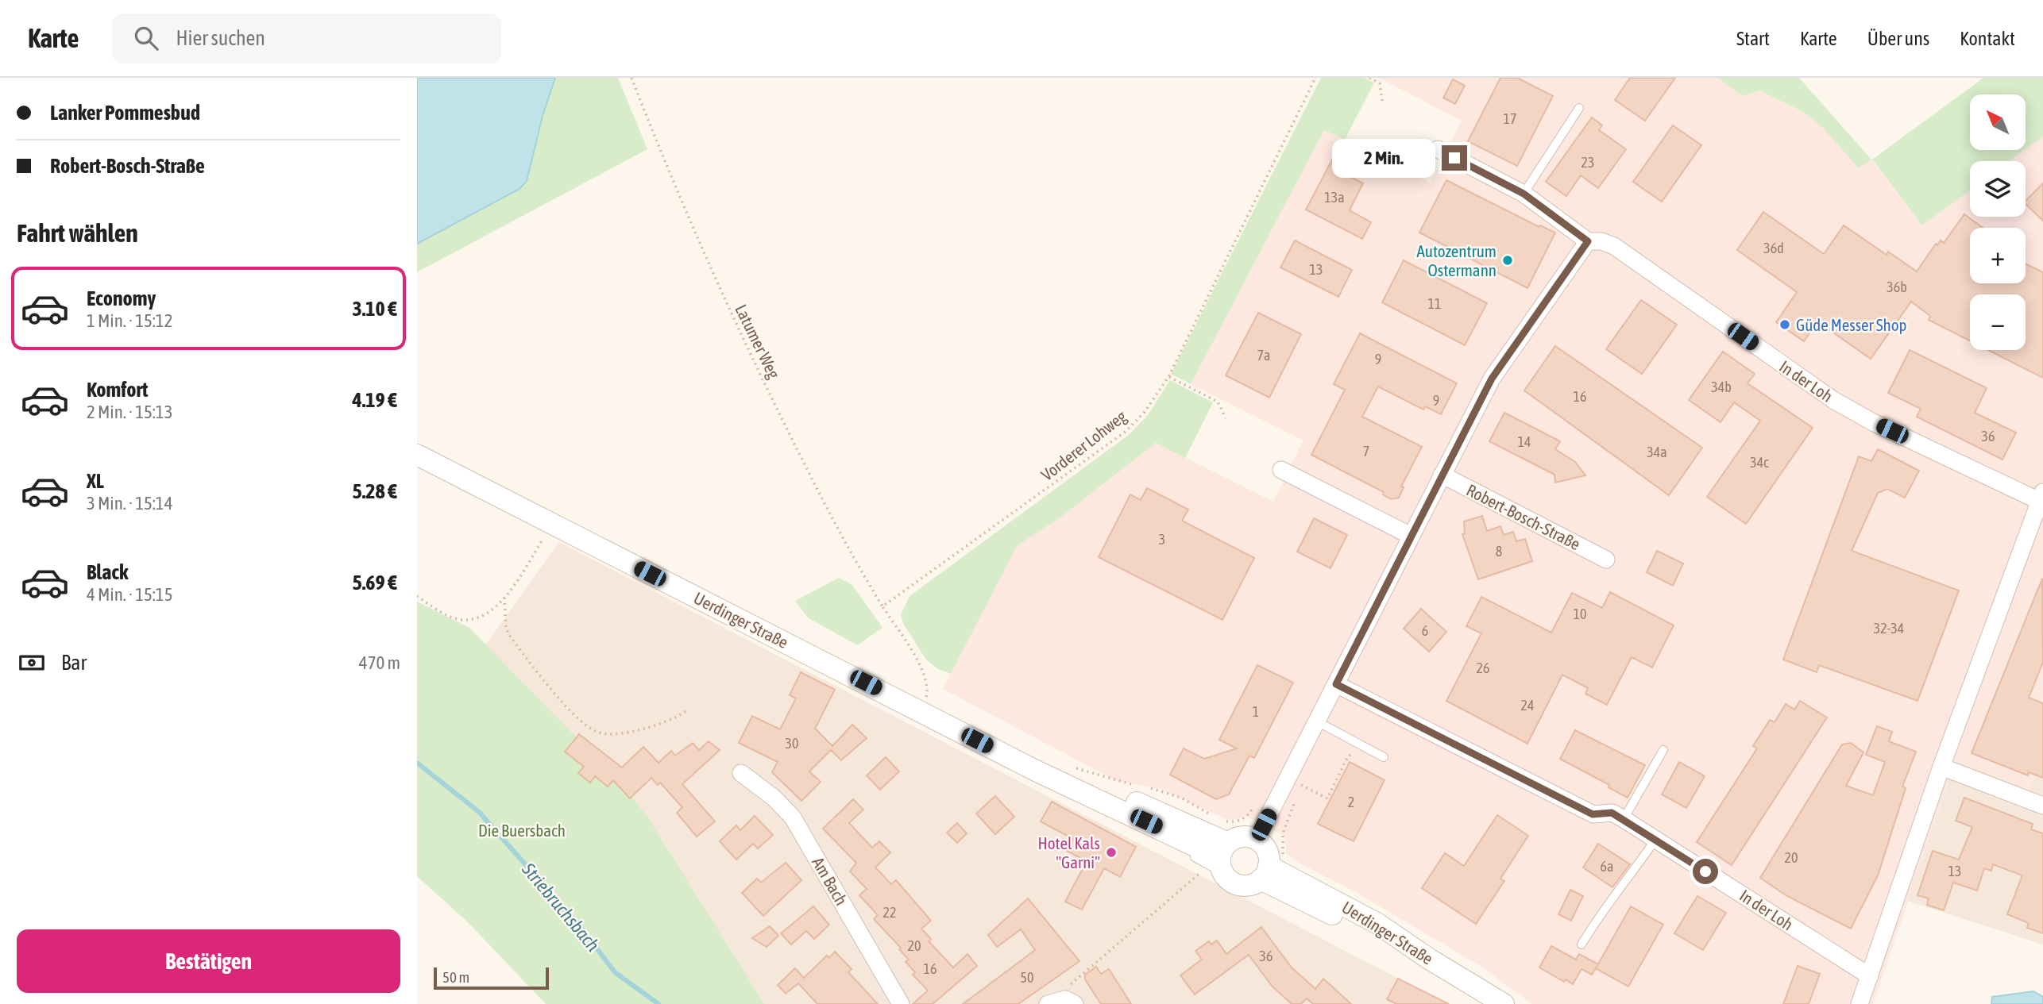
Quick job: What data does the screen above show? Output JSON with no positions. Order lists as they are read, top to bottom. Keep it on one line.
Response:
{"streets":{"street":["In der Loh","Robert-Bosch-Straße","Uerdinger Straße","Am Bach"],"path":["Latumer Weg","Vorderer Lohweg"]},"crossings":[["Latumer Weg","Vorderer Lohweg"]],"water":["Striebruchsbach"],"parks":["Die Buersbach"],"places":["Autozentrum Ostermann","Güde Messer Shop","Hotel Kals \"Garni\""],"house_numbers":["17","23","13a","36d","13","36b","11","7a","9","34b","16","9","36","14","7","34a","34c","3","8","10","32-34","6","26","24","1","30","2","20","6a","13","22","20","36","16","50"],"scale_bar":"50 m","north":"top left","page":{"header":"Karte","search":"Hier suchen","nav":["Start","Karte","Über uns","Kontakt"],"banner":["Lanker Pommesbud","Robert-Bosch-Straße"],"map_buttons":["+","−"],"bubble":"2 Min.","heading":"Fahrt wählen","list":[{"name":"Economy","note":"1 Min. · 15:12","value":"3.10 €"},{"name":"Komfort","note":"2 Min. · 15:13","value":"4.19 €"},{"name":"XL","note":"3 Min. · 15:14","value":"5.28 €"},{"name":"Black","note":"4 Min. · 15:15","value":"5.69 €"}],"pay":["Bar","470 m"],"buttons":"Bestätigen","scale":"50 m"}}
